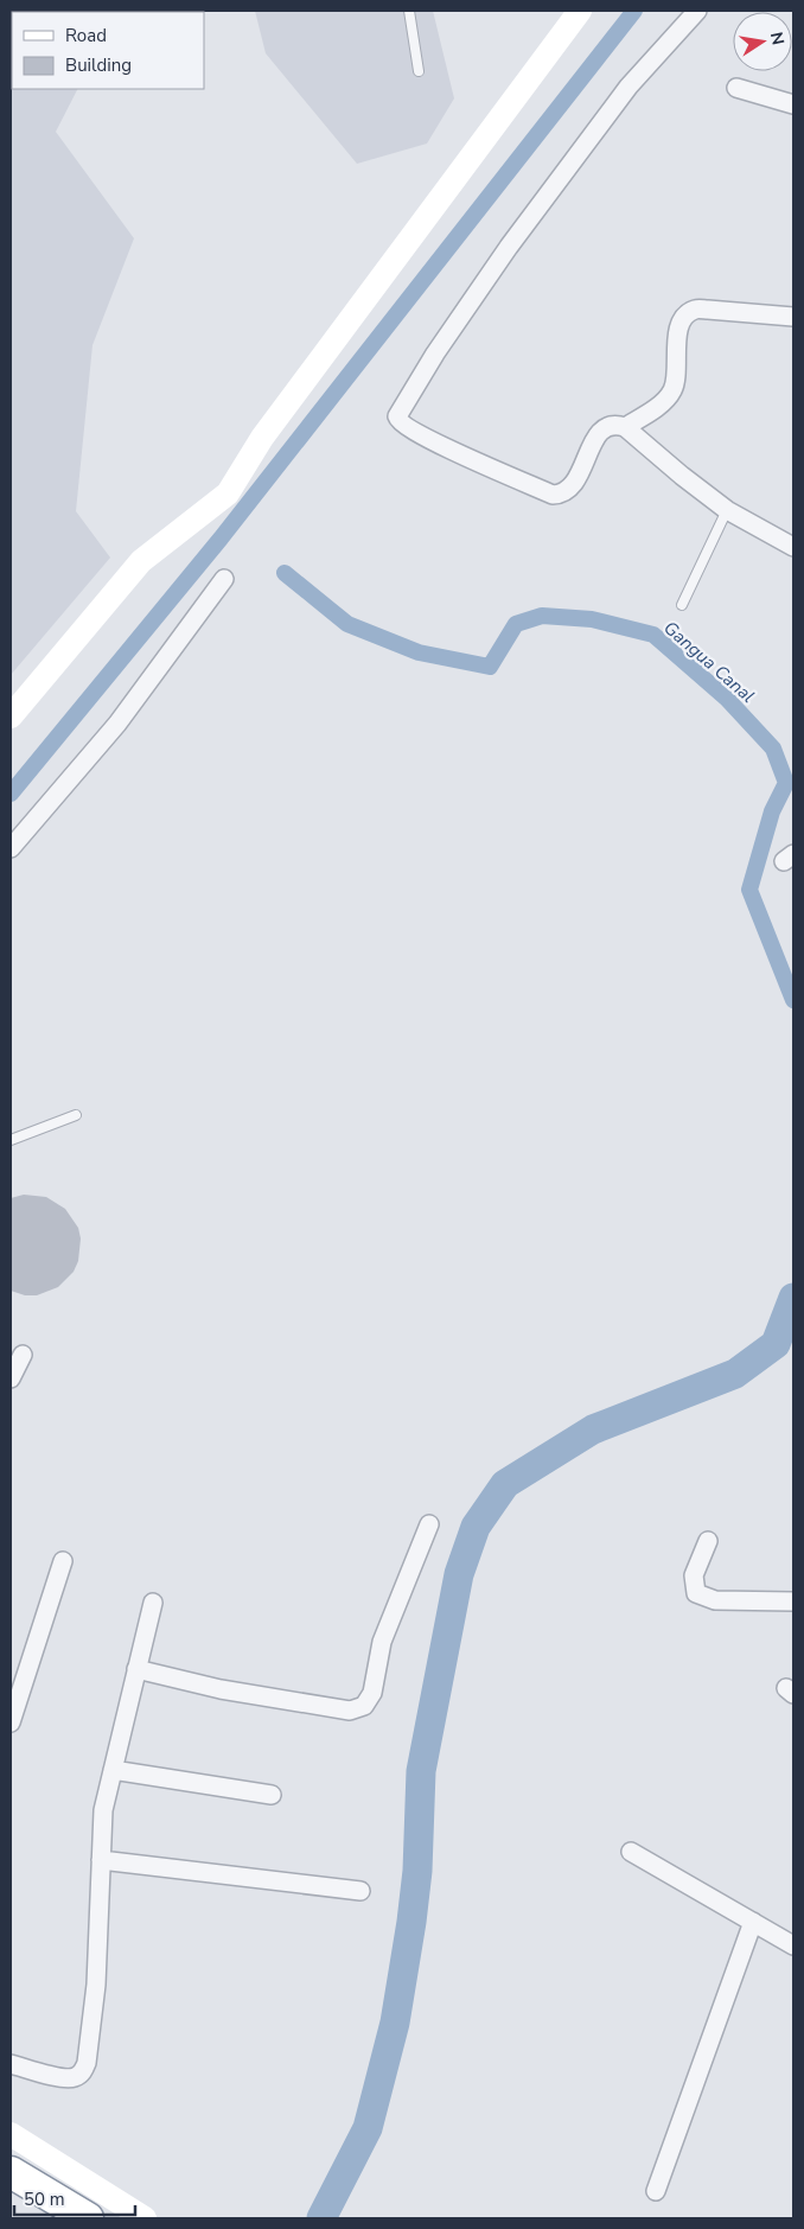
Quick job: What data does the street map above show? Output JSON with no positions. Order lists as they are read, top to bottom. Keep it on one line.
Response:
{"water":["Gangua Canal"],"legend":["Road","Building"],"scale_bar":"50 m","north":"right"}
